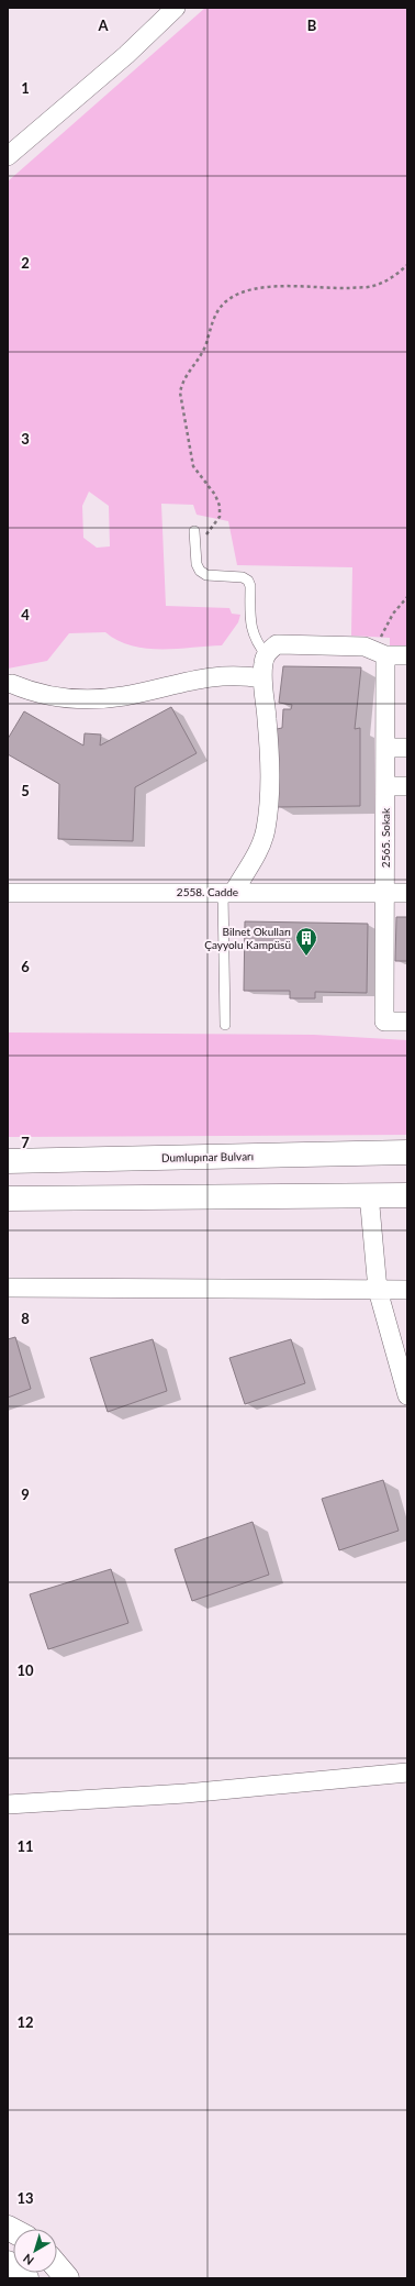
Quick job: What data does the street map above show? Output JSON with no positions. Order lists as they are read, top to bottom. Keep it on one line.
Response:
{"streets":{"main road":["Dumlupınar Bulvarı"],"street":["2565. Sokak","2558. Cadde"]},"crossings":[["2565. Sokak","2558. Cadde"]],"places":{"building":["Bilnet Okulları Çayyolu Kampüsü"]},"north":"bottom left","grid":{"columns":["A","B"],"rows":["1","2","3","4","5","6","7","8","9","10","11","12","13"]}}
